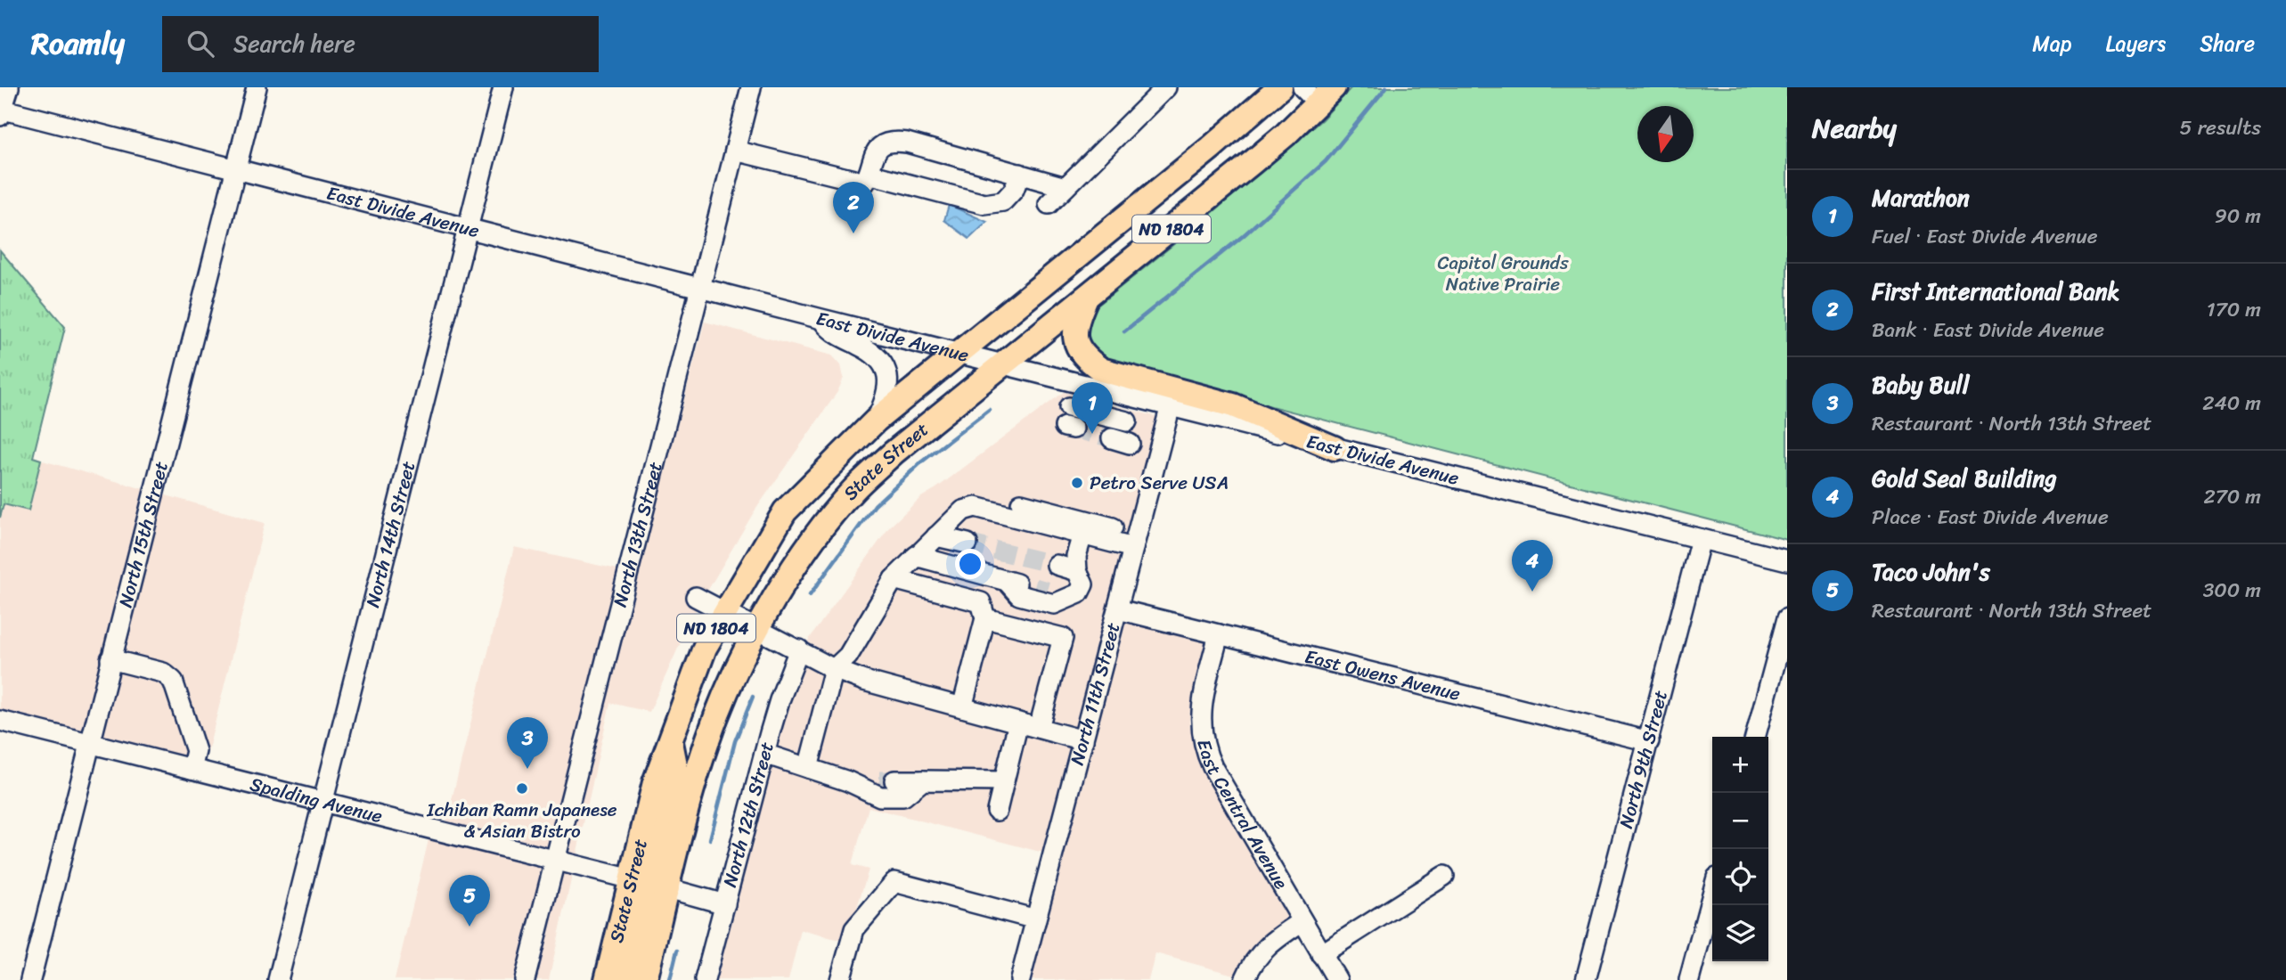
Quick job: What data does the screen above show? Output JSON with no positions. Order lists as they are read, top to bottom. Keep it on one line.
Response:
{"streets":{"main road":["ND 1804","State Street"],"street":["East Divide Avenue","North 15th Street","North 14th Street","North 13th Street","East Owens Avenue","North 11th Street","North 9th Street","Spalding Avenue","North 12th Street","East Central Avenue"]},"crossings":[["East Divide Avenue","State Street"],["East Divide Avenue","North 15th Street"],["East Divide Avenue","North 14th Street"],["East Divide Avenue","North 13th Street"],["East Divide Avenue","North 11th Street"],["East Divide Avenue","North 9th Street"],["State Street","Spalding Avenue"],["North 15th Street","Spalding Avenue"],["North 14th Street","Spalding Avenue"],["North 13th Street","Spalding Avenue"],["East Owens Avenue","North 11th Street"],["East Owens Avenue","North 9th Street"],["East Owens Avenue","East Central Avenue"]],"parks":["Capitol Grounds Native Prairie"],"places":["Petro Serve USA","Ichiban Ramn Japanese & Asian Bistro"],"north":"bottom","page":{"header":"Roamly","search":"Search here","nav":["Map","Layers","Share"],"heading":["Nearby","5 results"],"list":[{"mark":"1","name":"Marathon","note":"Fuel · East Divide Avenue","value":"90 m"},{"mark":"2","name":"First International Bank","note":"Bank · East Divide Avenue","value":"170 m"},{"mark":"3","name":"Baby Bull","note":"Restaurant · North 13th Street","value":"240 m"},{"mark":"4","name":"Gold Seal Building","note":"Place · East Divide Avenue","value":"270 m"},{"mark":"5","name":"Taco John's","note":"Restaurant · North 13th Street","value":"300 m"}],"pins":["2","1","4","3","5"],"map_buttons":["+","−"]}}
